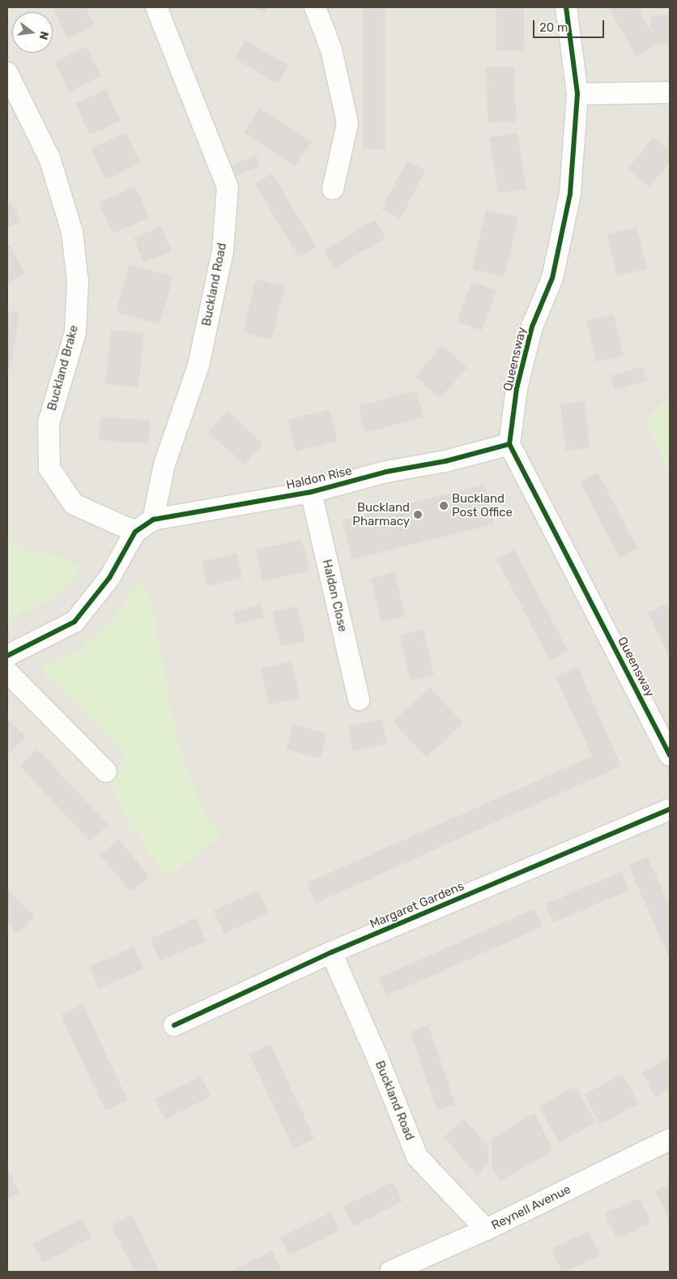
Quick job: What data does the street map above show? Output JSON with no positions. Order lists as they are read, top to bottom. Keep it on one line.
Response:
{"streets":{"street":["Buckland Road","Queensway","Buckland Brake","Haldon Rise","Haldon Close","Margaret Gardens","Reynell Avenue"]},"crossings":[["Buckland Road","Haldon Rise"],["Buckland Road","Margaret Gardens"],["Buckland Road","Reynell Avenue"],["Queensway","Haldon Rise"],["Buckland Brake","Haldon Rise"],["Haldon Rise","Haldon Close"]],"places":["Buckland Post Office","Buckland Pharmacy"],"scale_bar":"20 m","north":"right"}
